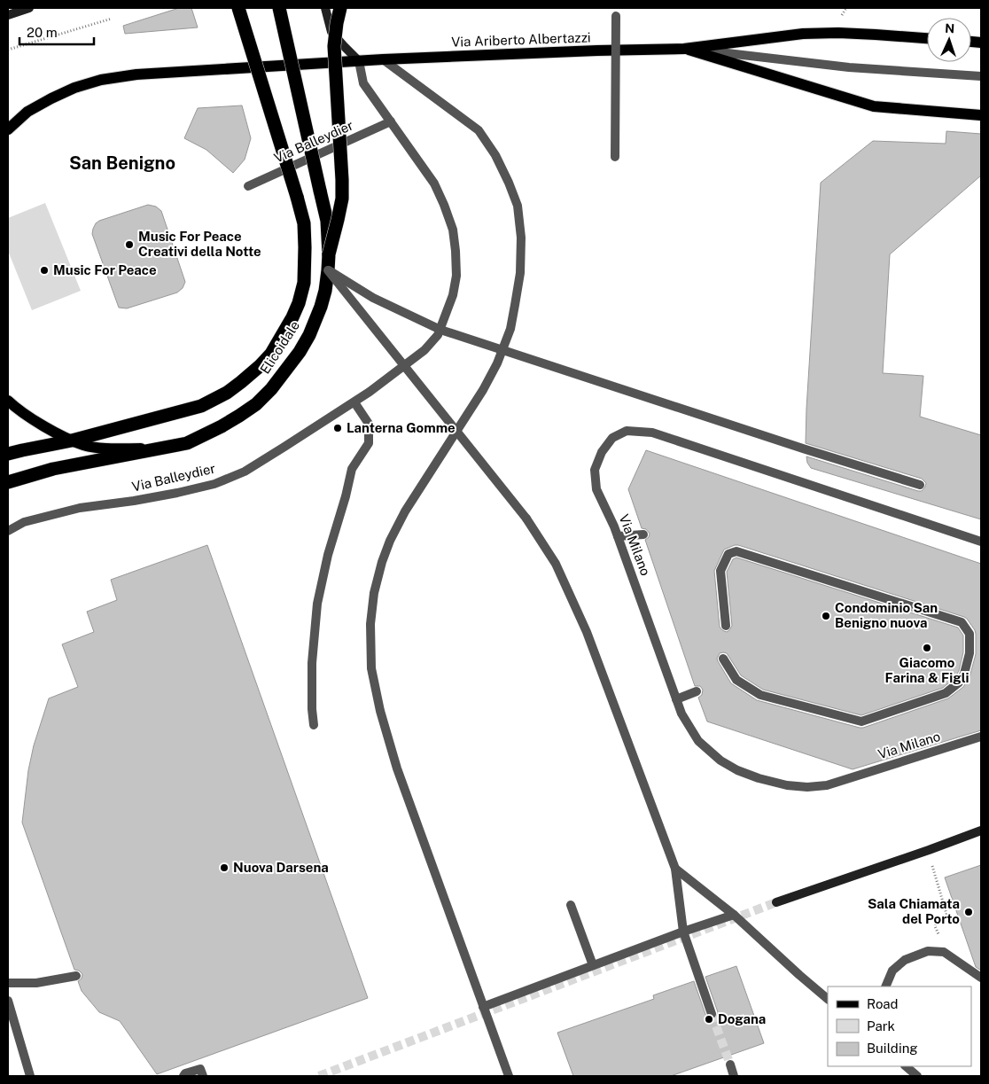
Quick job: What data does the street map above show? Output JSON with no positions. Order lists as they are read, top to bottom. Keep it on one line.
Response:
{"streets":{"highway":["Elicoidale"],"main road":["Via Ariberto Albertazzi"],"street":["Via Balleydier","Via Milano"]},"crossings":[["Via Ariberto Albertazzi","Via Balleydier"]],"districts":["San Benigno"],"places":["Music For Peace Creativi della Notte","Music For Peace","Lanterna Gomme","Condominio San Benigno nuova","Giacomo Farina & Figli","Nuova Darsena","Sala Chiamata del Porto","Dogana"],"legend":["Road","Park","Building"],"scale_bar":"20 m","north":"top"}
